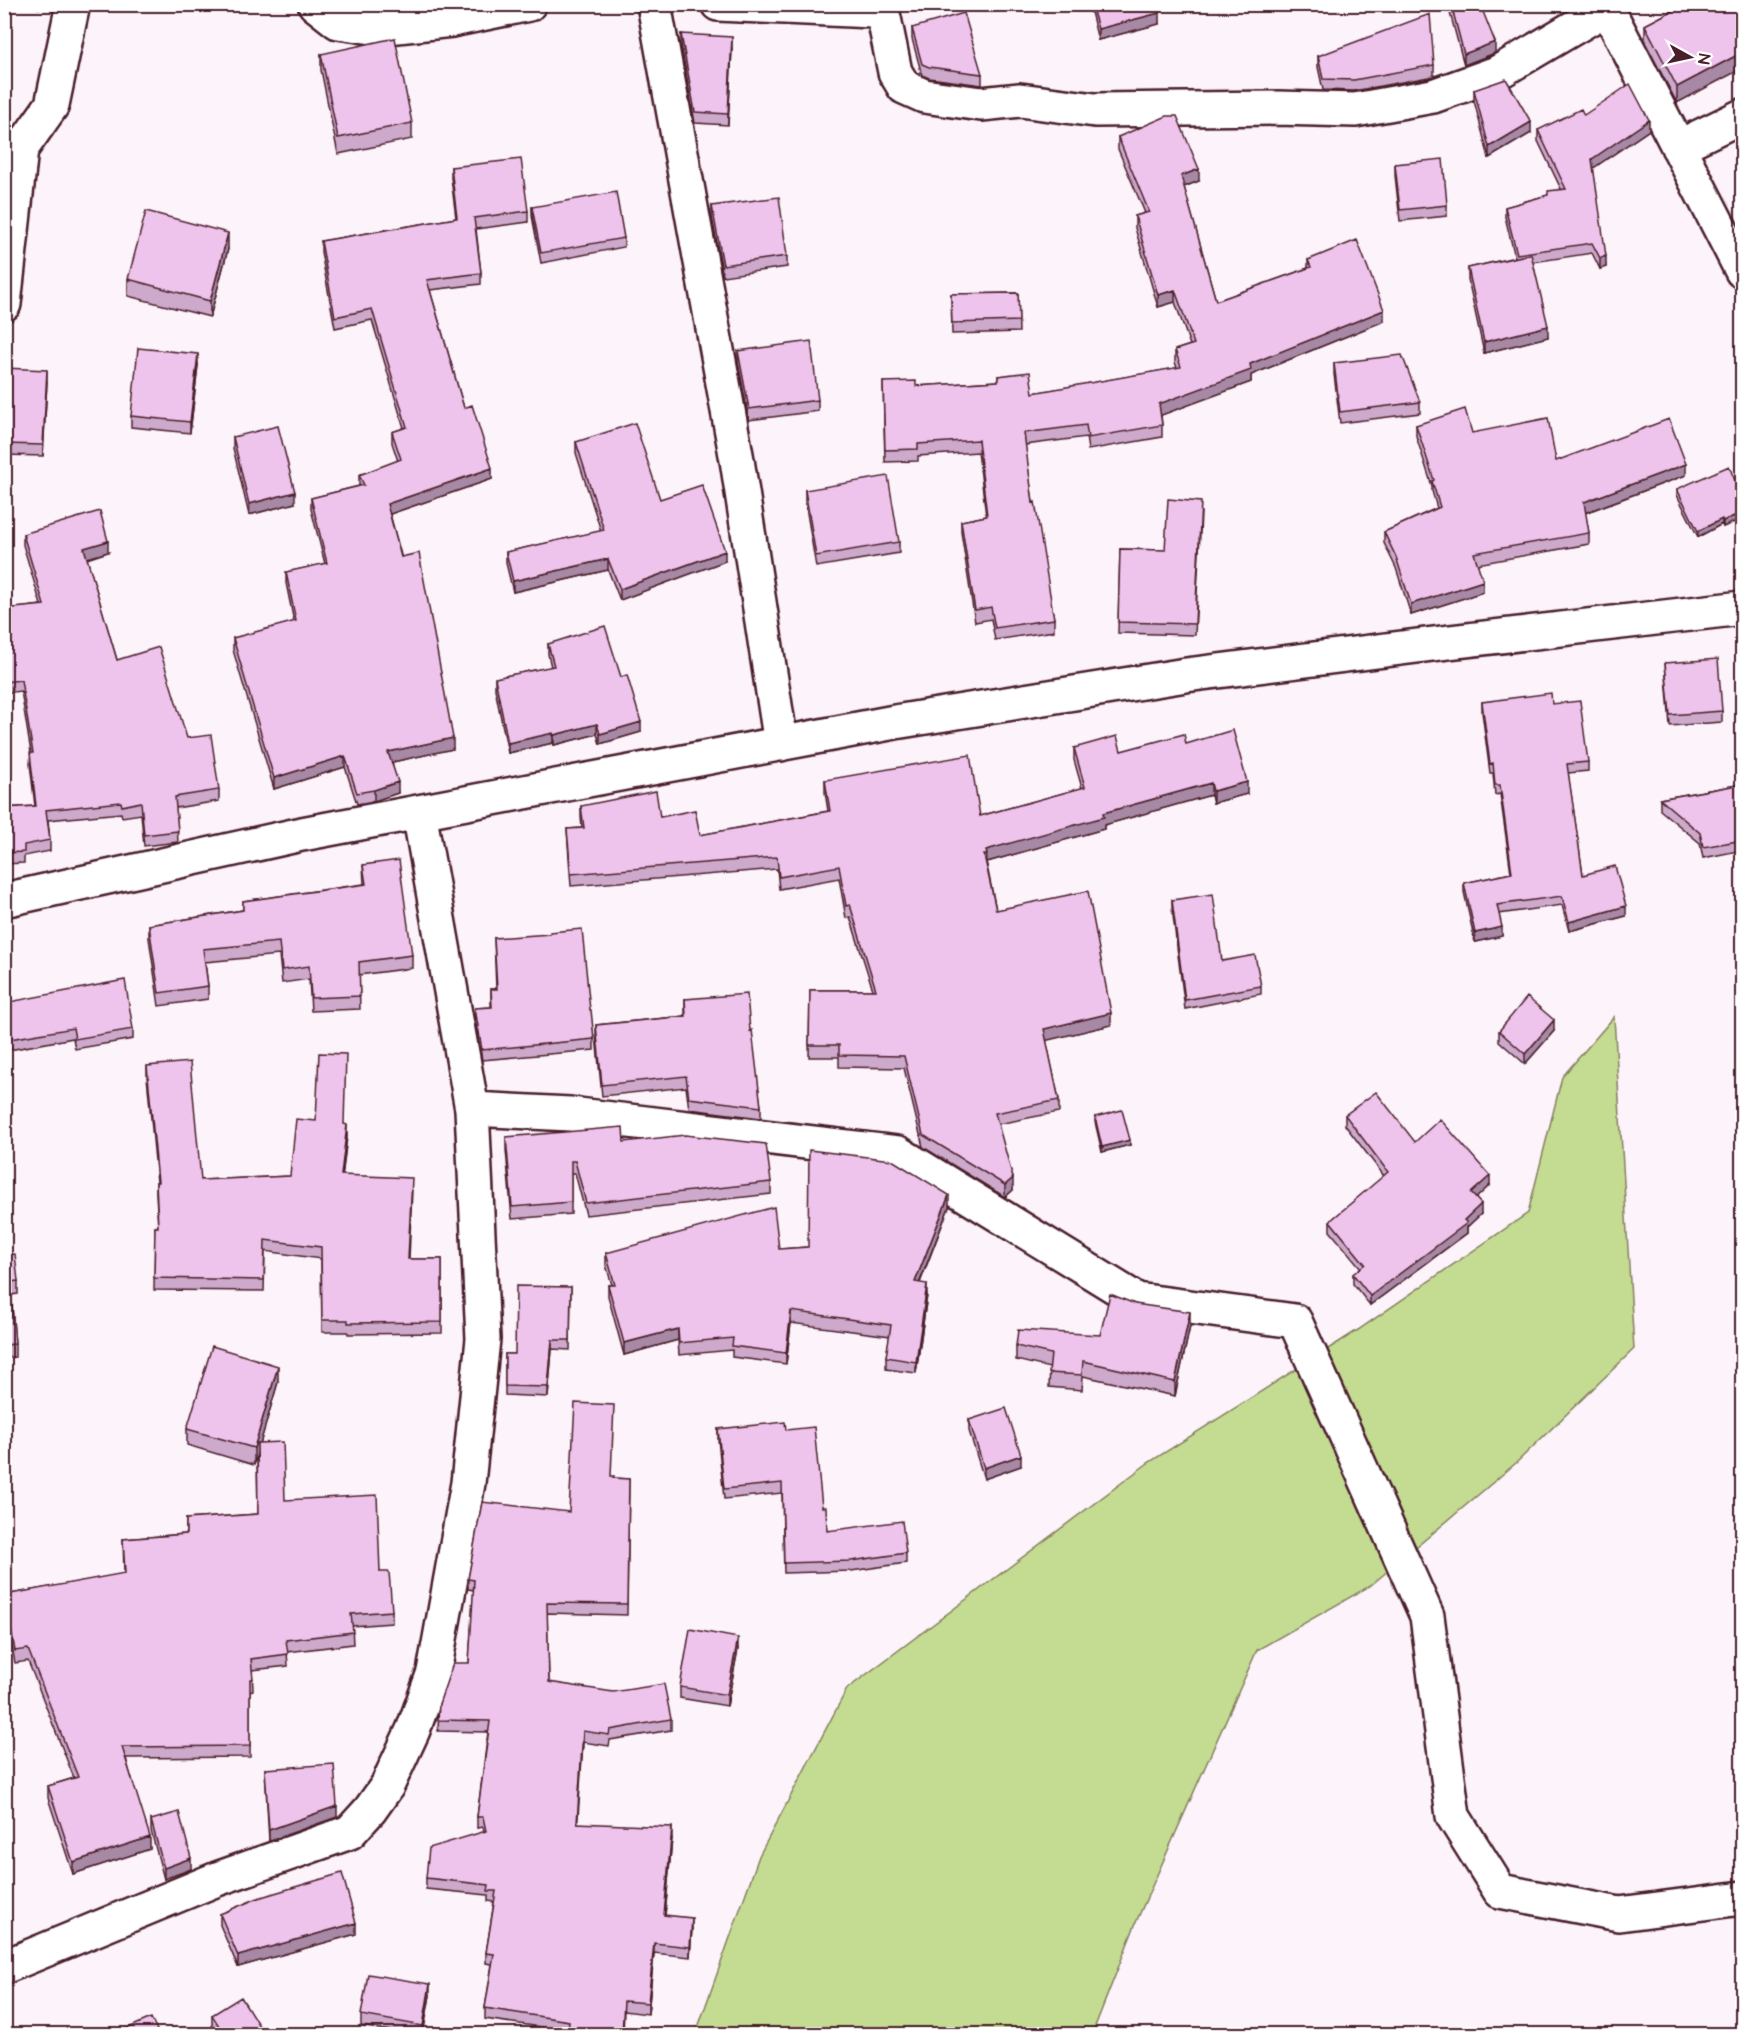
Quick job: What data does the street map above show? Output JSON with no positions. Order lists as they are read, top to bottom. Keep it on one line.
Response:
{"north":"right"}
